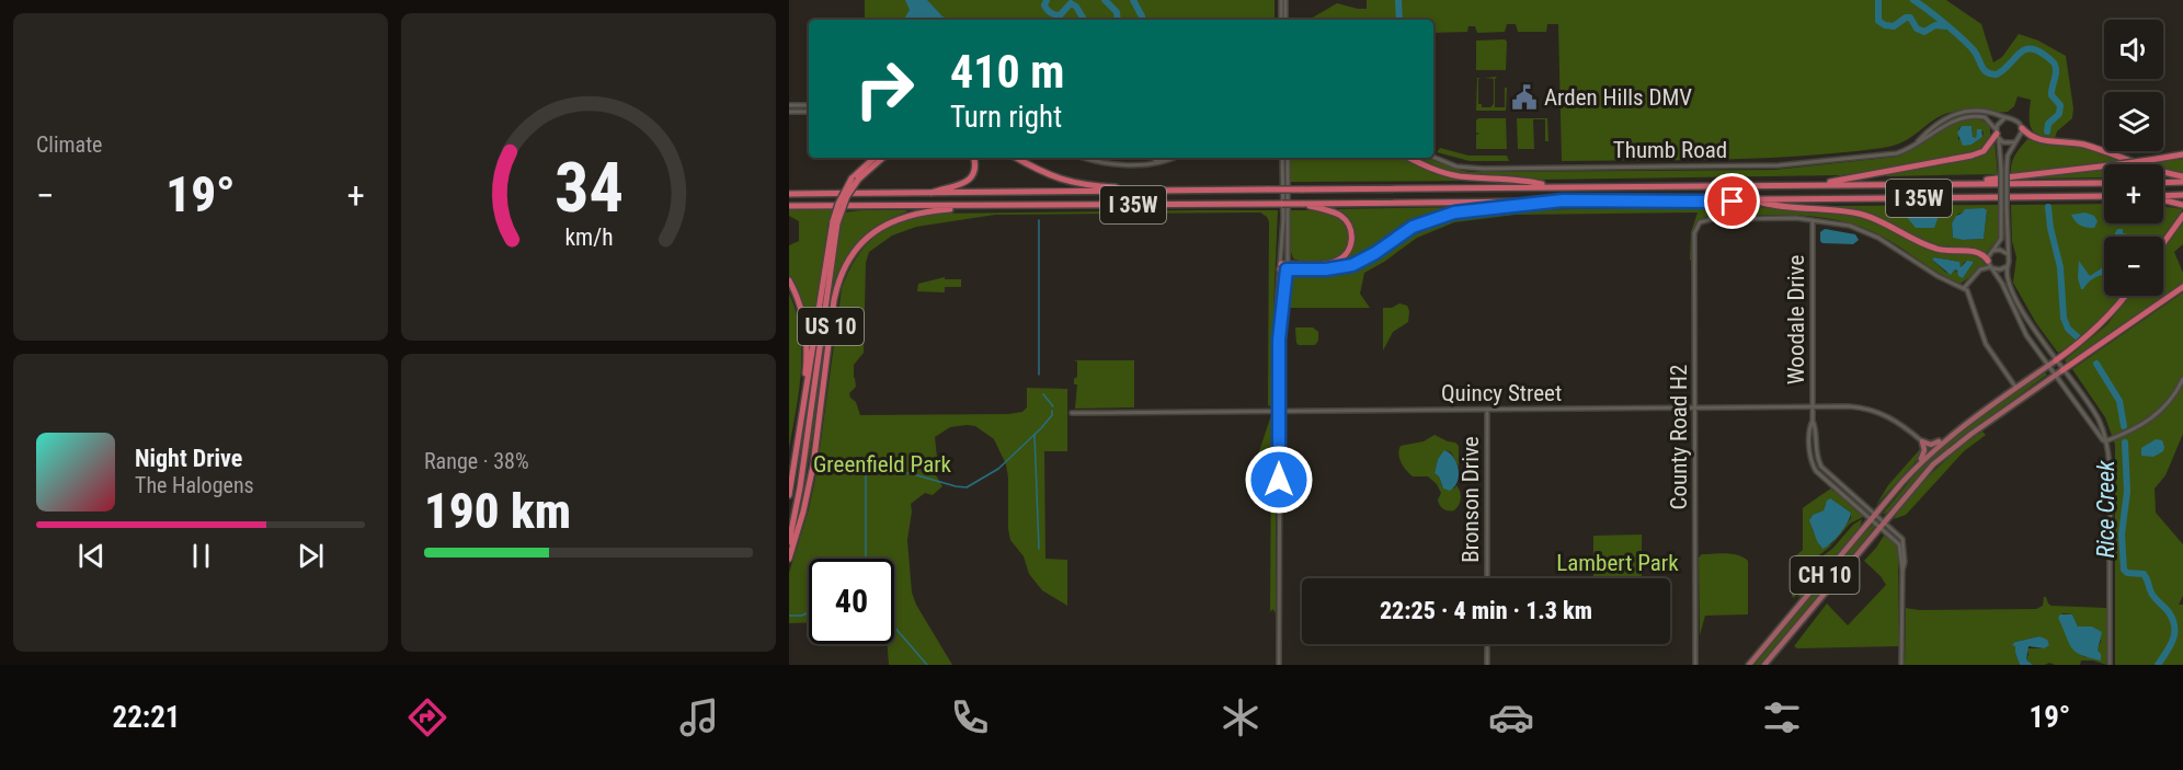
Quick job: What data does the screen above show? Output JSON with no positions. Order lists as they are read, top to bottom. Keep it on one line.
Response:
{"streets":{"highway":["I 35W","US 10"],"main road":["CH 10"],"street":["Thumb Road","Woodale Drive","Quincy Street","County Road H2","Bronson Drive"]},"crossings":[["I 35W","US 10"],["Woodale Drive","Quincy Street"],["Woodale Drive","County Road H2"],["Quincy Street","County Road H2"],["Quincy Street","Bronson Drive"]],"water":["Rice Creek"],"parks":["Greenfield Park","Lambert Park"],"places":{"public building":["Arden Hills DMV"]},"page":{"tile":["Climate",["Range · 38%","190 km"]],"map_buttons":["+","−"],"turn":["410 m","Turn right"],"heat":["−","19°","+"],"song":["Night Drive","The Halogens"],"limit":"40","trip":"22:25 · 4 min · 1.3 km","tabs":["22:21","19°"],"gauge":["34","km/h"]}}
